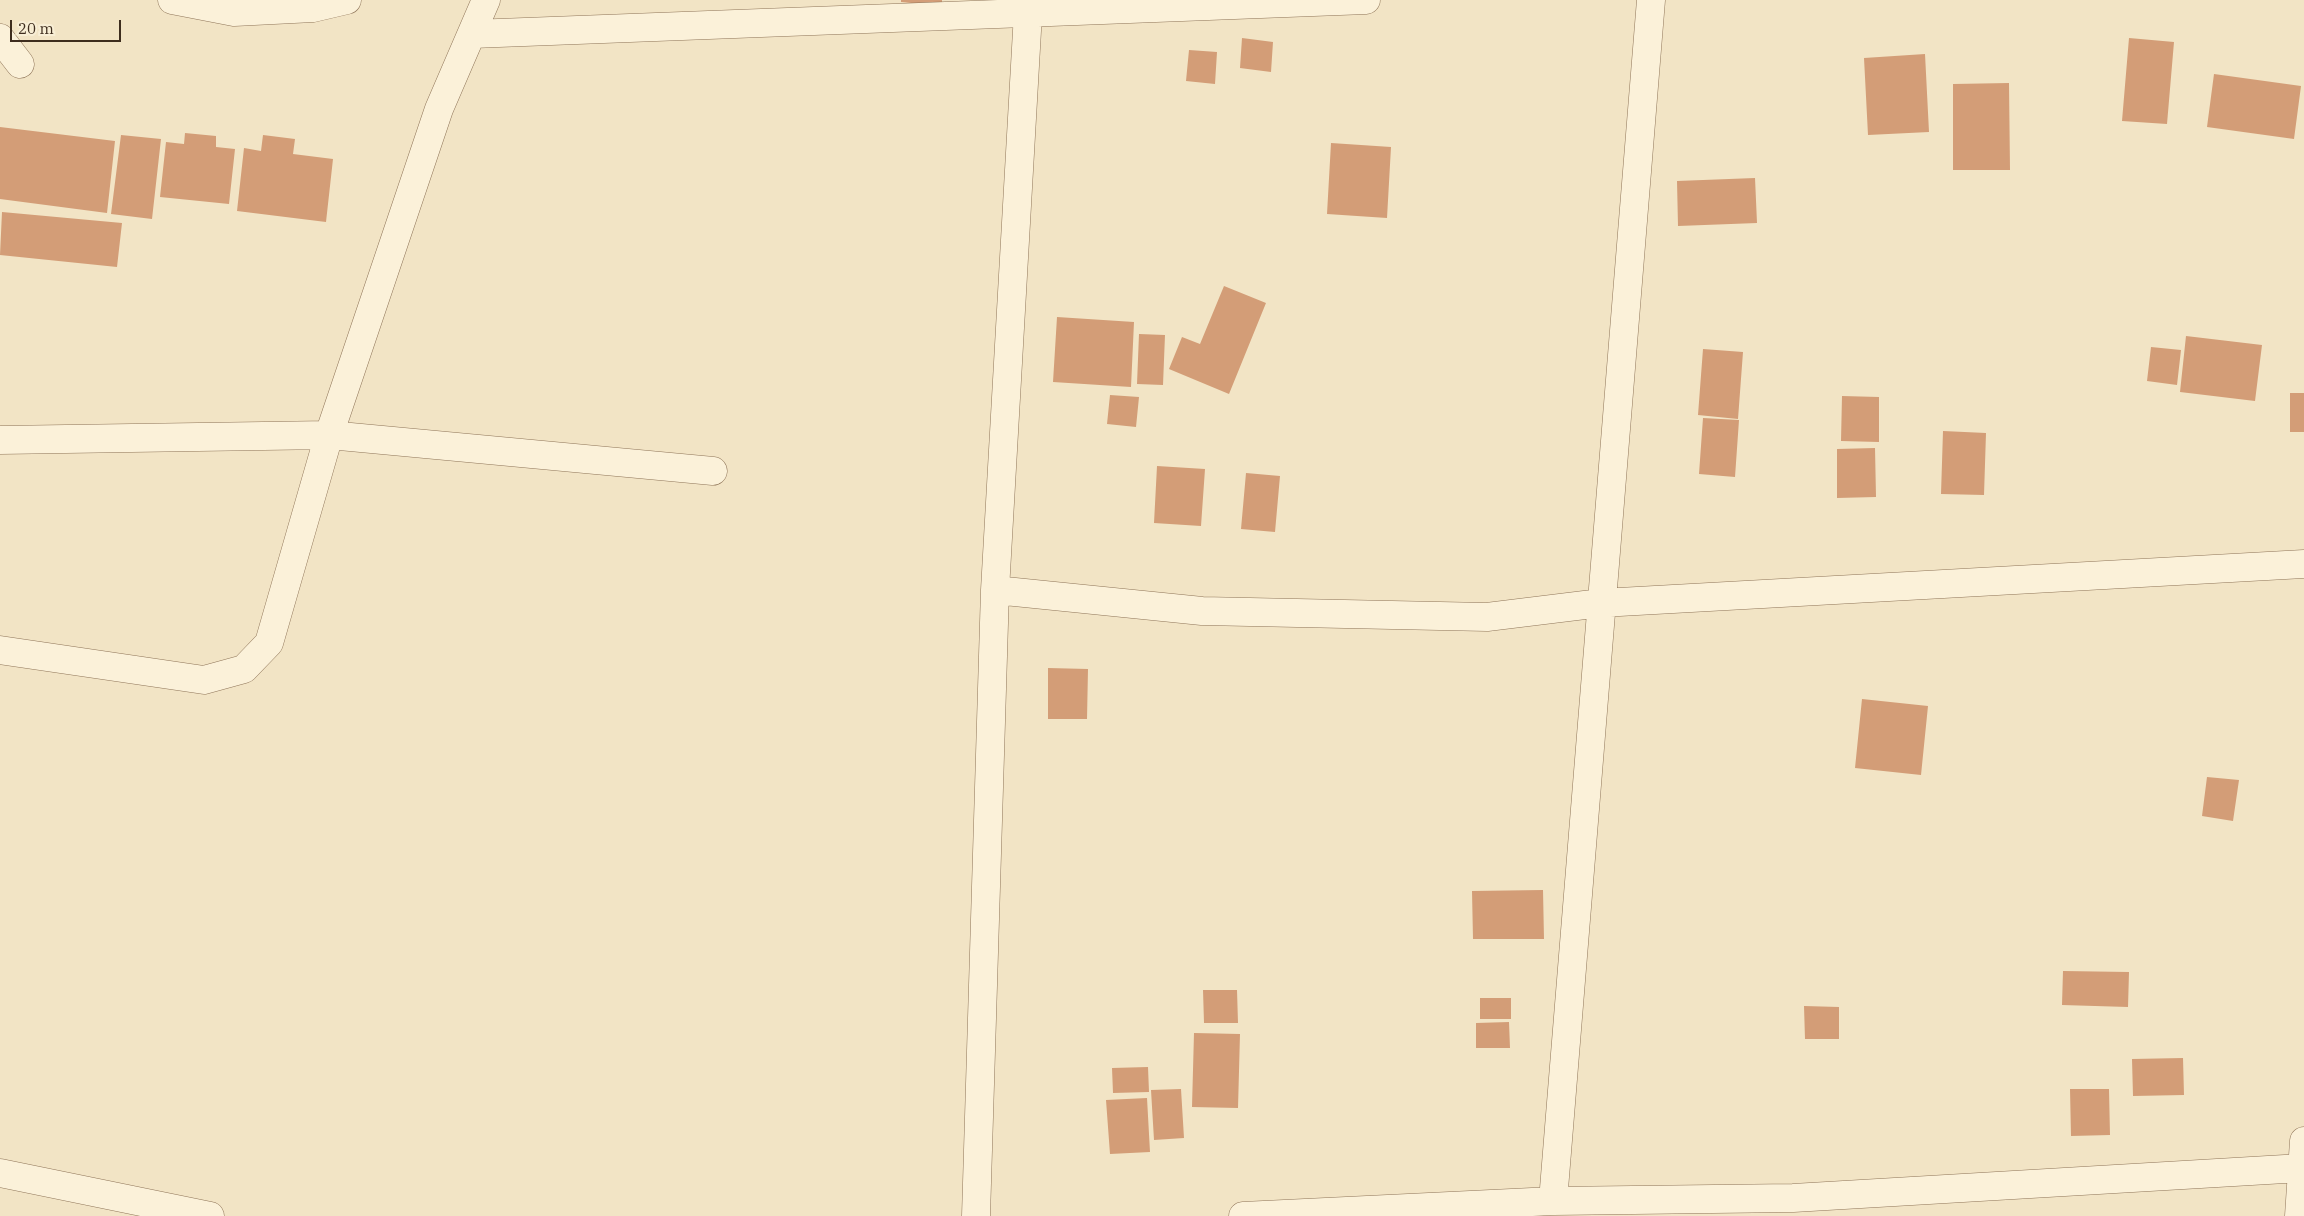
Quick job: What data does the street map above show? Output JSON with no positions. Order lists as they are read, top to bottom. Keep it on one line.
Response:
{"scale_bar":"20 m"}
